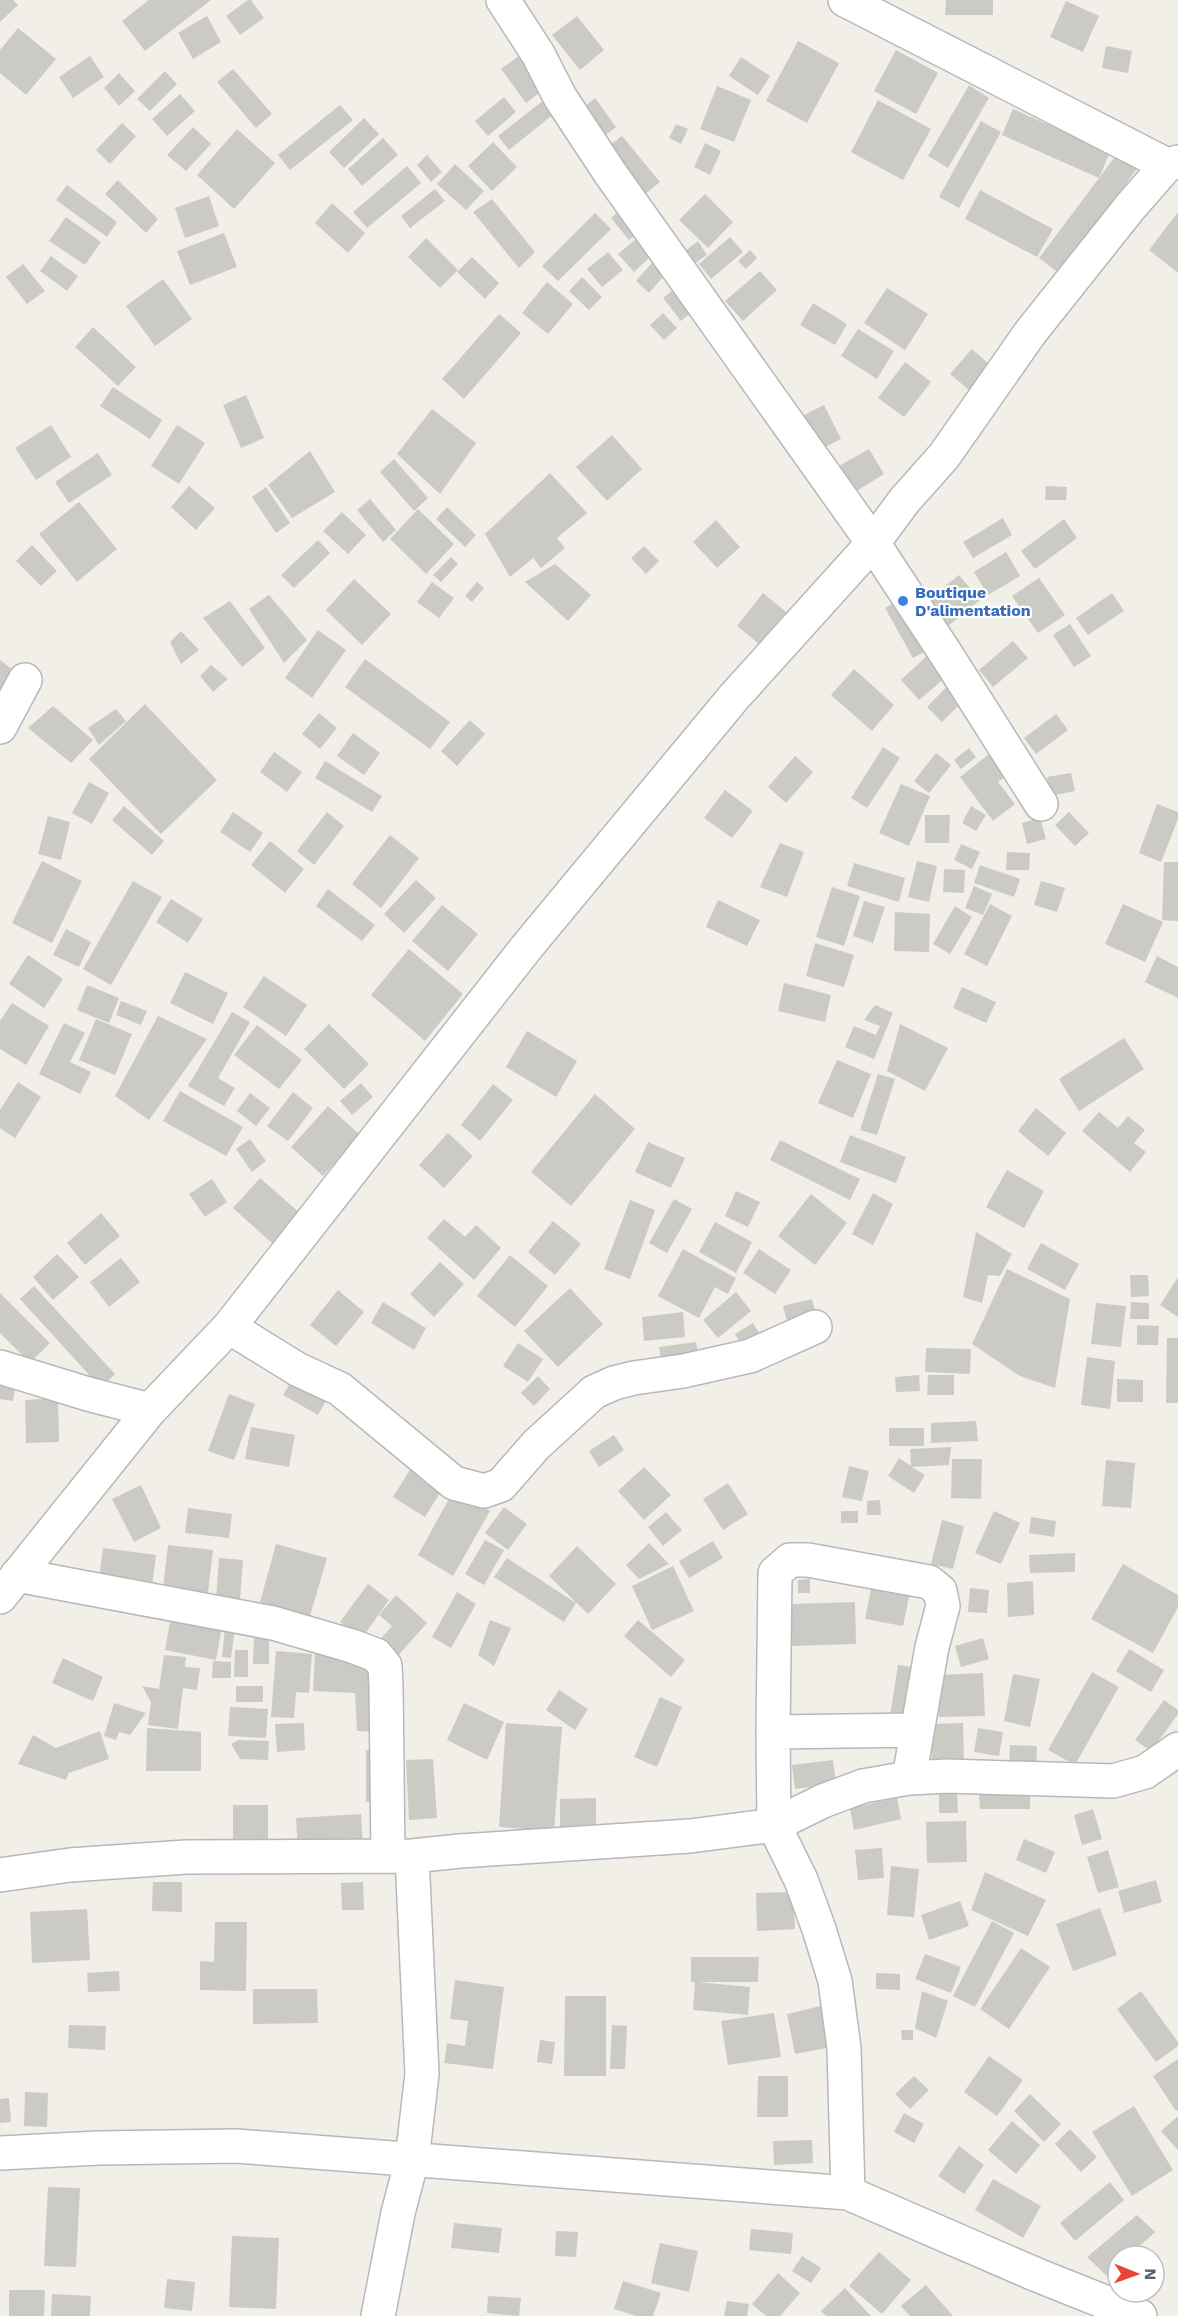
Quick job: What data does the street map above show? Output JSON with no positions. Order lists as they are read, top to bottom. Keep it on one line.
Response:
{"places":["Boutique D'alimentation"],"north":"right"}
